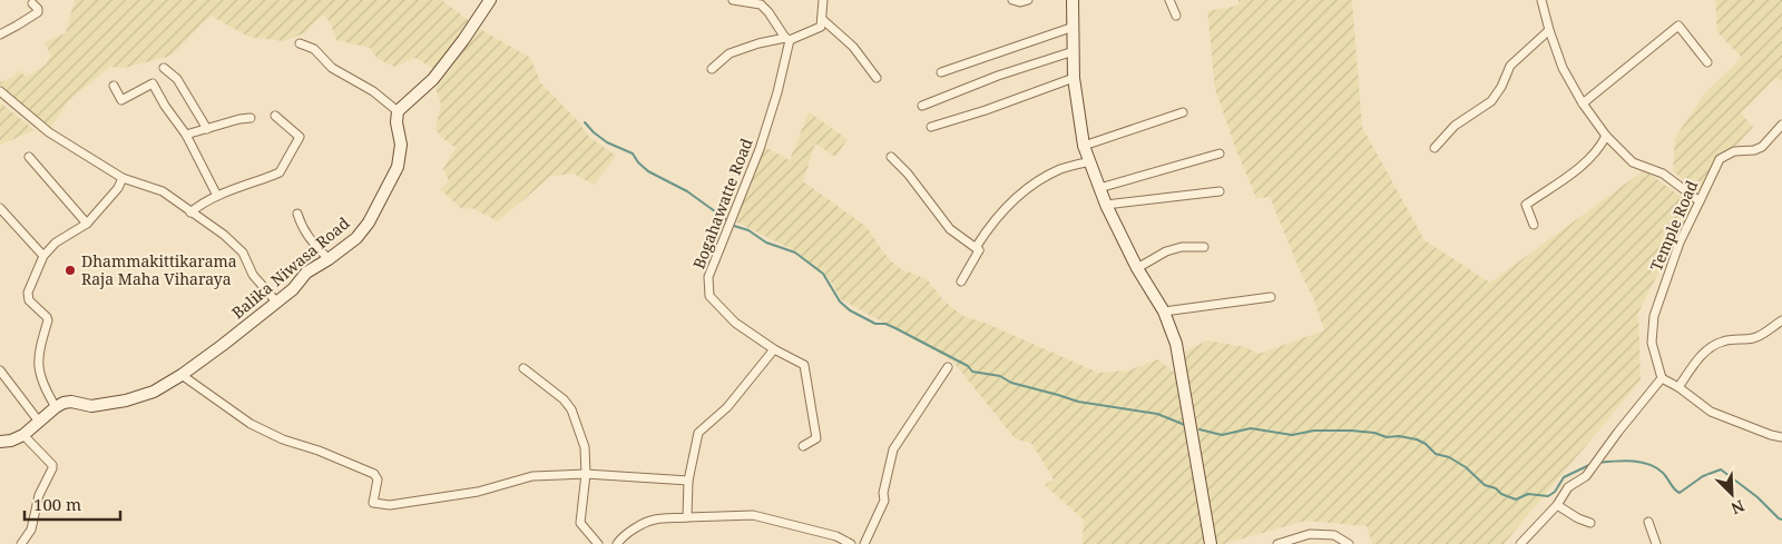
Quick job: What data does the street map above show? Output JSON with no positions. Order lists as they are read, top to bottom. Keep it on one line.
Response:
{"streets":{"street":["Bogahawatte Road","Temple Road","Balika Niwasa Road"]},"places":["Dhammakittikarama Raja Maha Viharaya"],"scale_bar":"100 m","north":"bottom right"}
